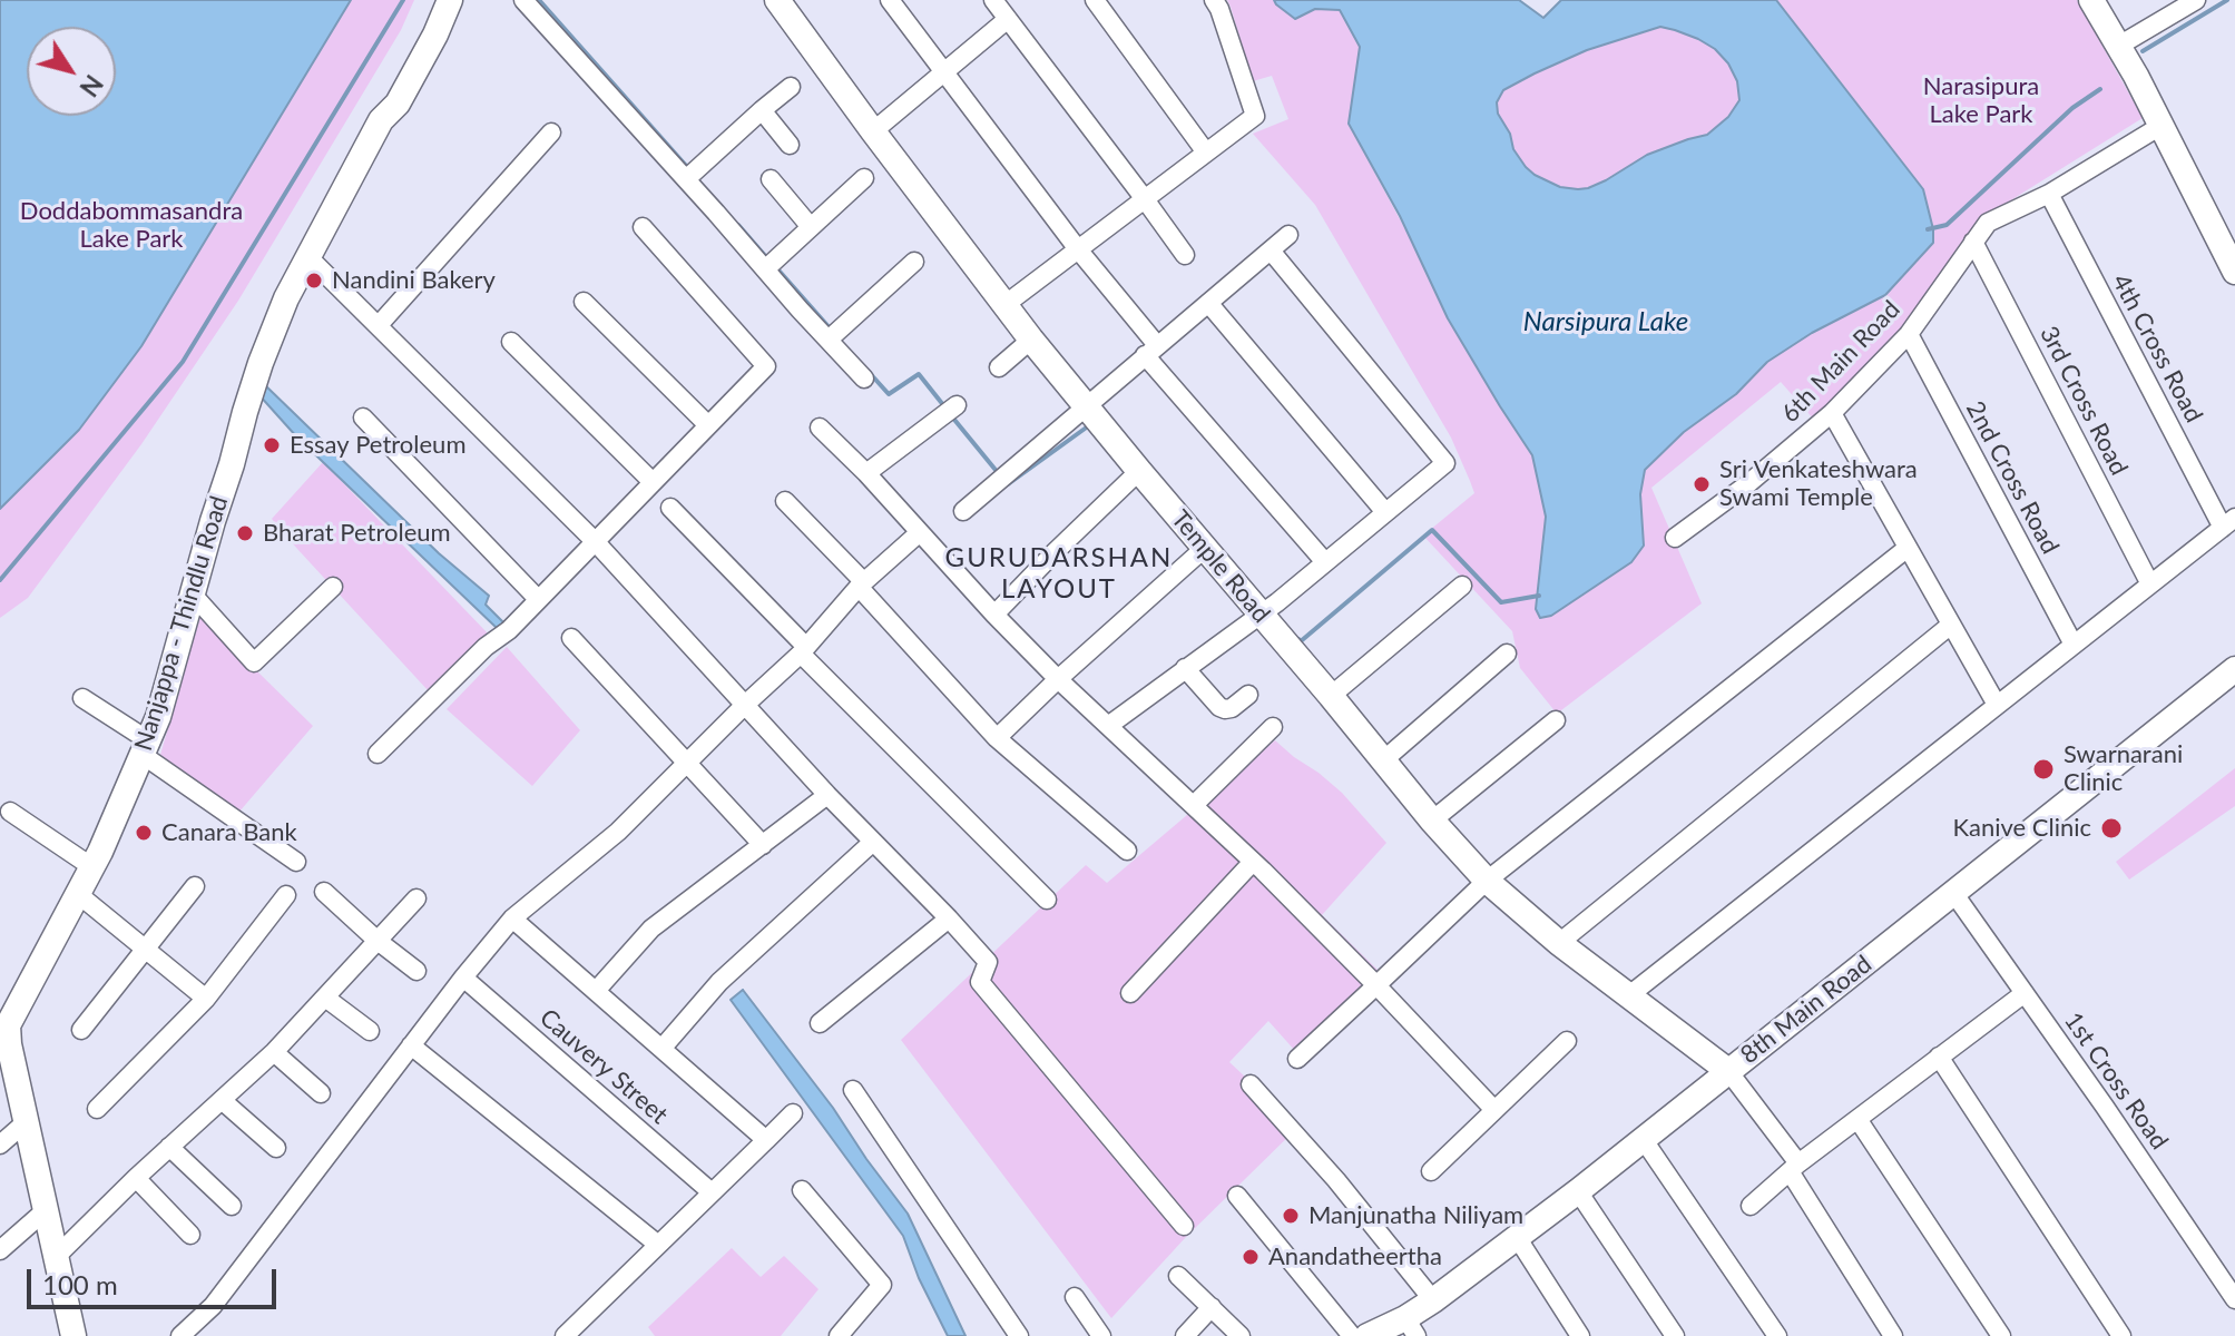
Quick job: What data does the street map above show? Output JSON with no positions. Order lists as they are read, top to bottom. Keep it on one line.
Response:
{"streets":{"street":["4th Cross Road","6th Main Road","3rd Cross Road","2nd Cross Road","Temple Road","Nanjappa - Thindlu Road","8th Main Road","Cauvery Street","1st Cross Road"]},"crossings":[["4th Cross Road","6th Main Road"],["6th Main Road","3rd Cross Road"],["6th Main Road","2nd Cross Road"],["Temple Road","8th Main Road"],["8th Main Road","1st Cross Road"]],"districts":["GURUDARSHAN LAYOUT"],"water":["Narsipura Lake"],"parks":["Narasipura Lake Park","Doddabommasandra Lake Park"],"places":["Nandini Bakery","Essay Petroleum","Sri Venkateshwara Swami Temple","Bharat Petroleum","Swarnarani Clinic","Kanive Clinic","Canara Bank","Manjunatha Niliyam","Anandatheertha"],"scale_bar":"100 m","north":"bottom right"}
